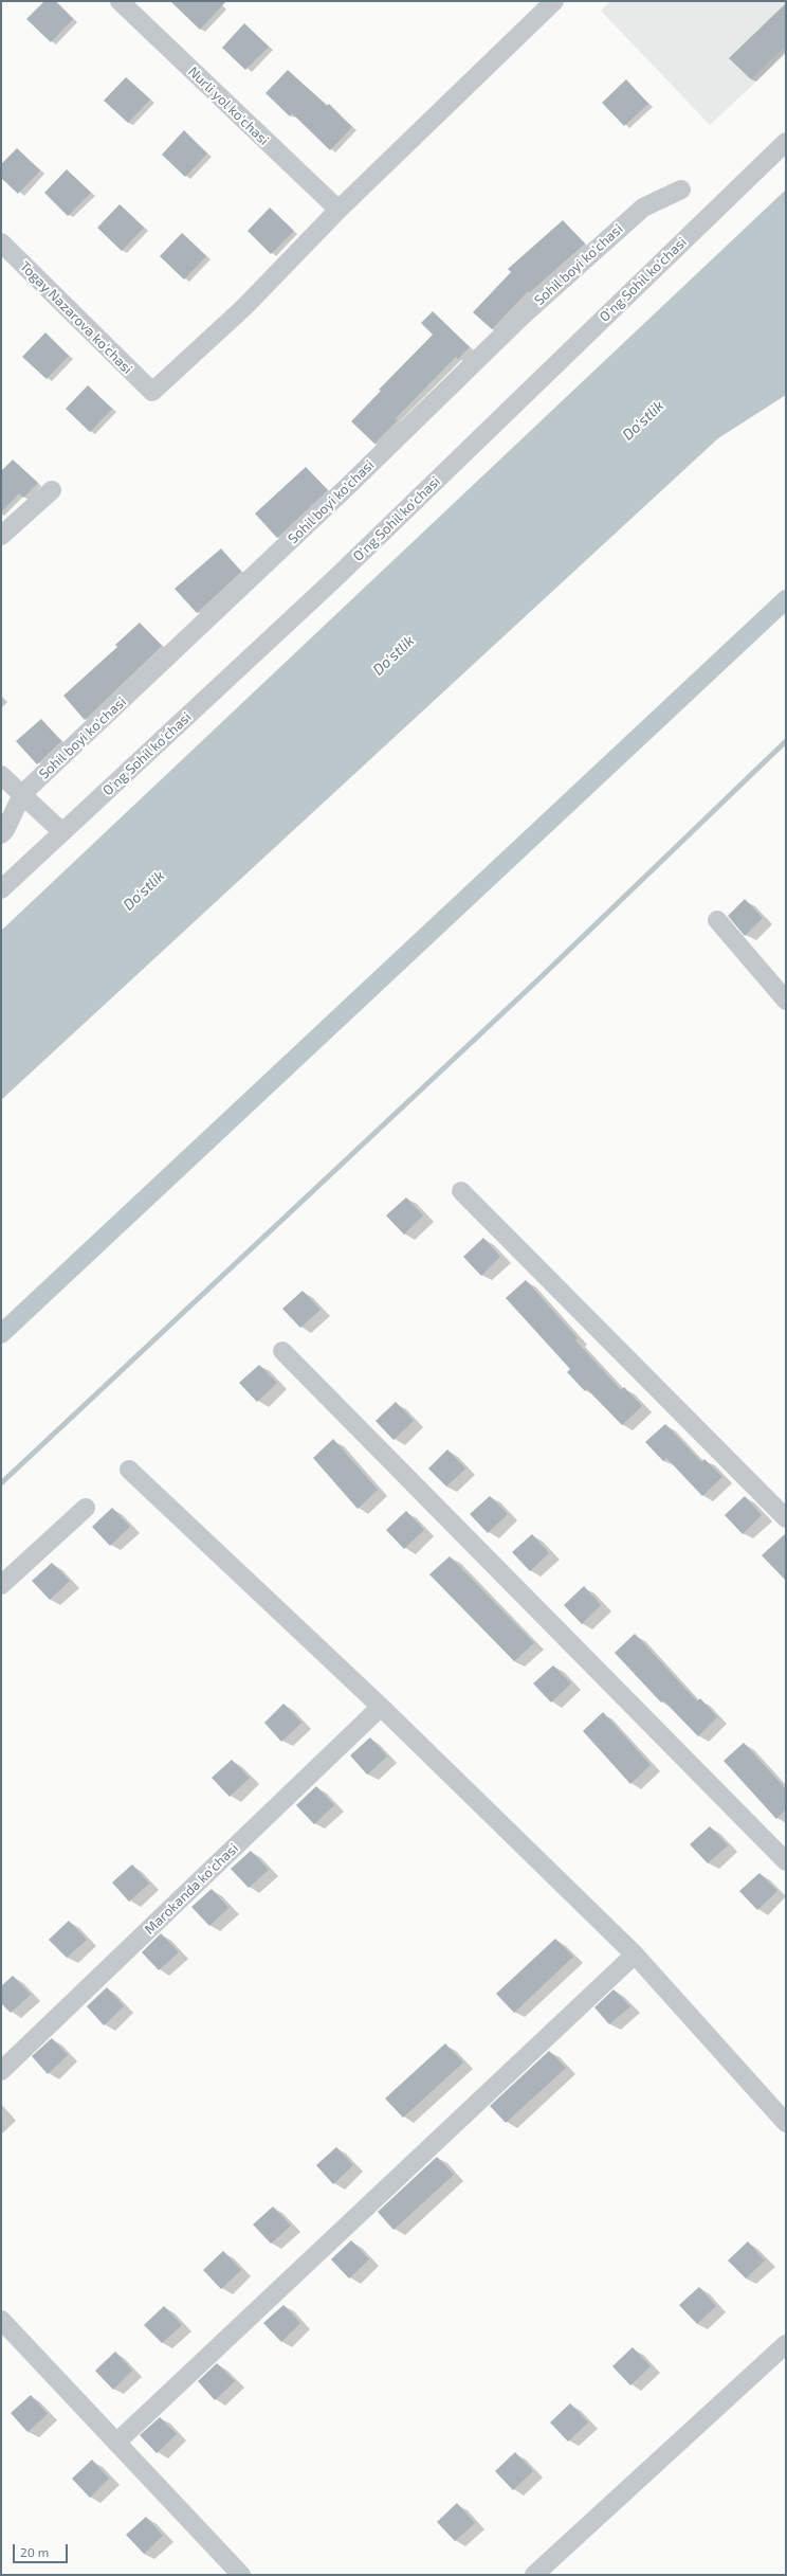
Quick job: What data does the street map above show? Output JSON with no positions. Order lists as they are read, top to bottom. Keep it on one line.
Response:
{"streets":{"street":["Nurli yol ko'chasi","Sohil boyi ko'chasi","O'ng Sohil ko'chasi","Togay Nazarova ko'chasi","Marokanda ko'chasi"]},"crossings":[["Nurli yol ko'chasi","Togay Nazarova ko'chasi"]],"water":["Do'stlik"],"scale_bar":"20 m"}
